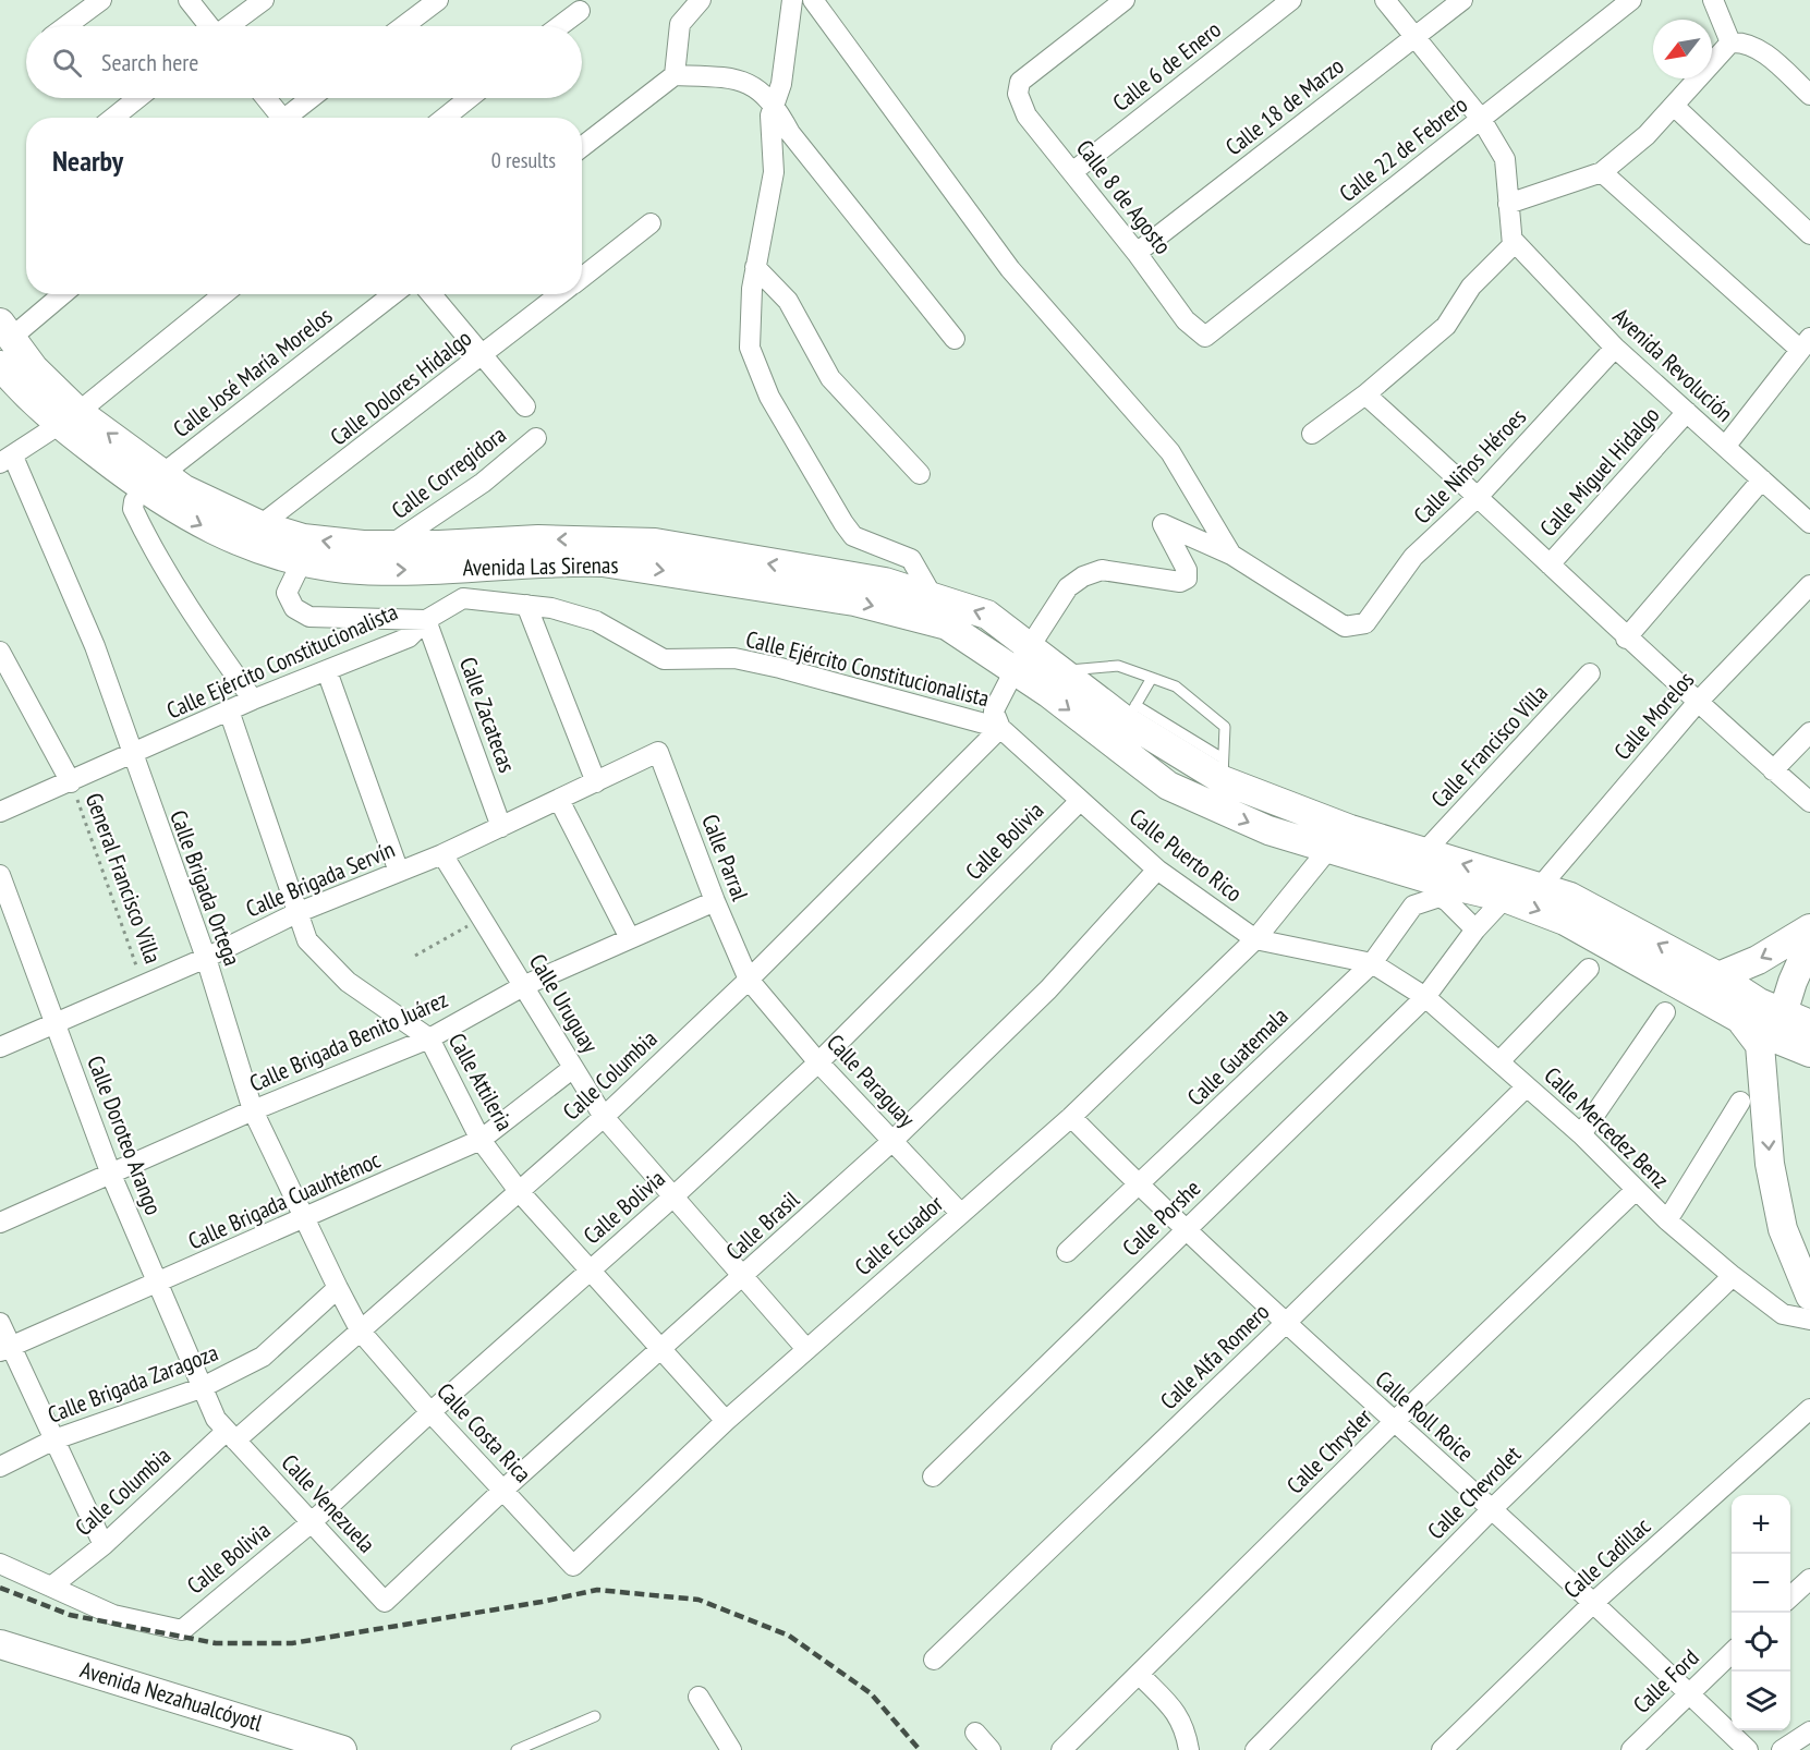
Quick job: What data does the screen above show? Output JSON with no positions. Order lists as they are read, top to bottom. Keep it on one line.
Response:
{"streets":{"main road":["Avenida Las Sirenas","Avenida Nezahualcóyotl"],"street":["Calle 6 de Enero","Calle 18 de Marzo","Calle 22 de Febrero","Calle 8 de Agosto","Avenida Revolución","Calle José María Morelos","Calle Dolores Hidalgo","Calle Niños Héroes","Calle Miguel Hidalgo","Calle Corregidora","Calle Ejército Constitucionalista","Calle Zacatecas","Calle Morelos","Calle Francisco Villa","Calle Bolivia","Calle Puerto Rico","Calle Parral","Calle Brigada Servín","Calle Brigada Ortega","Calle Uruguay","Calle Brigada Benito Juárez","Calle Guatemala","Calle Columbia","Calle Paraguay","Calle Attileria","Calle Mercedez Benz","Calle Doroteo Arango","Calle Brigada Cuauhtémoc","Calle Porshe","Calle Brasil","Calle Ecuador","Calle Alfa Romero","Calle Brigada Zaragoza","Calle Roll Roice","Calle Costa Rica","Calle Chrysler","Calle Chevrolet","Calle Venezuela","Calle Cadillac","Calle Ford"],"path":["General Francisco Villa"]},"crossings":[["Calle 6 de Enero","Calle 8 de Agosto"],["Calle 18 de Marzo","Calle 8 de Agosto"],["Calle 22 de Febrero","Calle 8 de Agosto"],["Avenida Revolución","Calle Niños Héroes"],["Avenida Revolución","Calle Miguel Hidalgo"],["Calle José María Morelos","Avenida Las Sirenas"],["Calle Dolores Hidalgo","Avenida Las Sirenas"],["Calle Corregidora","Avenida Las Sirenas"],["Avenida Las Sirenas","Calle Morelos"],["Avenida Las Sirenas","Calle Francisco Villa"],["Avenida Las Sirenas","Calle Guatemala"],["Avenida Las Sirenas","Calle Porshe"],["Avenida Las Sirenas","Calle Ecuador"],["Calle Ejército Constitucionalista","Calle Zacatecas"],["Calle Ejército Constitucionalista","Calle Puerto Rico"],["Calle Ejército Constitucionalista","General Francisco Villa"],["Calle Ejército Constitucionalista","Calle Brigada Ortega"],["Calle Ejército Constitucionalista","Calle Columbia"],["Calle Ejército Constitucionalista","Calle Attileria"],["Calle Zacatecas","Calle Brigada Servín"],["Calle Bolivia","Calle Puerto Rico"],["Calle Bolivia","Calle Uruguay"],["Calle Bolivia","Calle Columbia"],["Calle Bolivia","Calle Paraguay"],["Calle Bolivia","Calle Attileria"],["Calle Bolivia","Calle Costa Rica"],["Calle Bolivia","Calle Venezuela"],["Calle Puerto Rico","Calle Guatemala"],["Calle Puerto Rico","Calle Columbia"],["Calle Puerto Rico","Calle Mercedez Benz"],["Calle Puerto Rico","Calle Brasil"],["Calle Puerto Rico","Calle Ecuador"],["Calle Parral","Calle Brigada Servín"],["Calle Parral","Calle Brigada Benito Juárez"],["Calle Parral","Calle Columbia"],["Calle Parral","Calle Paraguay"],["General Francisco Villa","Calle Brigada Servín"],["Calle Brigada Servín","Calle Brigada Ortega"],["Calle Brigada Servín","Calle Uruguay"],["Calle Brigada Servín","Calle Attileria"],["Calle Brigada Servín","Calle Doroteo Arango"],["Calle Brigada Ortega","Calle Brigada Benito Juárez"],["Calle Brigada Ortega","Calle Columbia"],["Calle Brigada Ortega","Calle Brigada Cuauhtémoc"],["Calle Brigada Ortega","Calle Brigada Zaragoza"],["Calle Brigada Ortega","Calle Costa Rica"],["Calle Uruguay","Calle Brigada Benito Juárez"],["Calle Uruguay","Calle Columbia"],["Calle Uruguay","Calle Brigada Cuauhtémoc"],["Calle Uruguay","Calle Brasil"],["Calle Uruguay","Calle Ecuador"],["Calle Brigada Benito Juárez","Calle Attileria"],["Calle Brigada Benito Juárez","Calle Doroteo Arango"],["Calle Guatemala","Calle Mercedez Benz"],["Calle Guatemala","Calle Roll Roice"],["Calle Columbia","Calle Paraguay"],["Calle Columbia","Calle Attileria"],["Calle Columbia","Calle Doroteo Arango"],["Calle Columbia","Calle Costa Rica"],["Calle Columbia","Calle Venezuela"],["Calle Paraguay","Calle Brasil"],["Calle Paraguay","Calle Ecuador"],["Calle Attileria","Calle Brigada Cuauhtémoc"],["Calle Attileria","Calle Brasil"],["Calle Attileria","Calle Ecuador"],["Calle Mercedez Benz","Calle Porshe"],["Calle Mercedez Benz","Calle Alfa Romero"],["Calle Mercedez Benz","Calle Chrysler"],["Calle Mercedez Benz","Calle Chevrolet"],["Calle Doroteo Arango","Calle Brigada Cuauhtémoc"],["Calle Doroteo Arango","Calle Brigada Zaragoza"],["Calle Doroteo Arango","Calle Venezuela"],["Calle Porshe","Calle Roll Roice"],["Calle Brasil","Calle Costa Rica"],["Calle Brasil","Calle Venezuela"],["Calle Ecuador","Calle Roll Roice"],["Calle Ecuador","Calle Costa Rica"],["Calle Alfa Romero","Calle Roll Roice"],["Calle Roll Roice","Calle Chrysler"],["Calle Roll Roice","Calle Chevrolet"],["Calle Roll Roice","Calle Cadillac"],["Calle Roll Roice","Calle Ford"]],"north":"bottom left","page":{"search":"Search here","heading":["Nearby","0 results"],"map_buttons":["+","−"]}}
